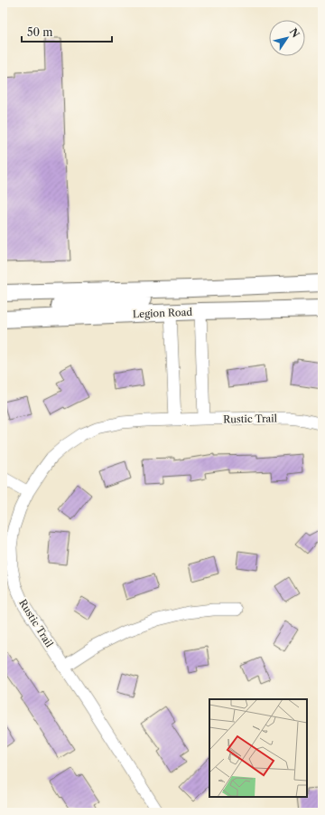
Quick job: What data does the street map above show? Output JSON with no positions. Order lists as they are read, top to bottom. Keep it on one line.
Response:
{"streets":{"main road":["Legion Road"],"street":["Rustic Trail"]},"scale_bar":"50 m","north":"top right"}
